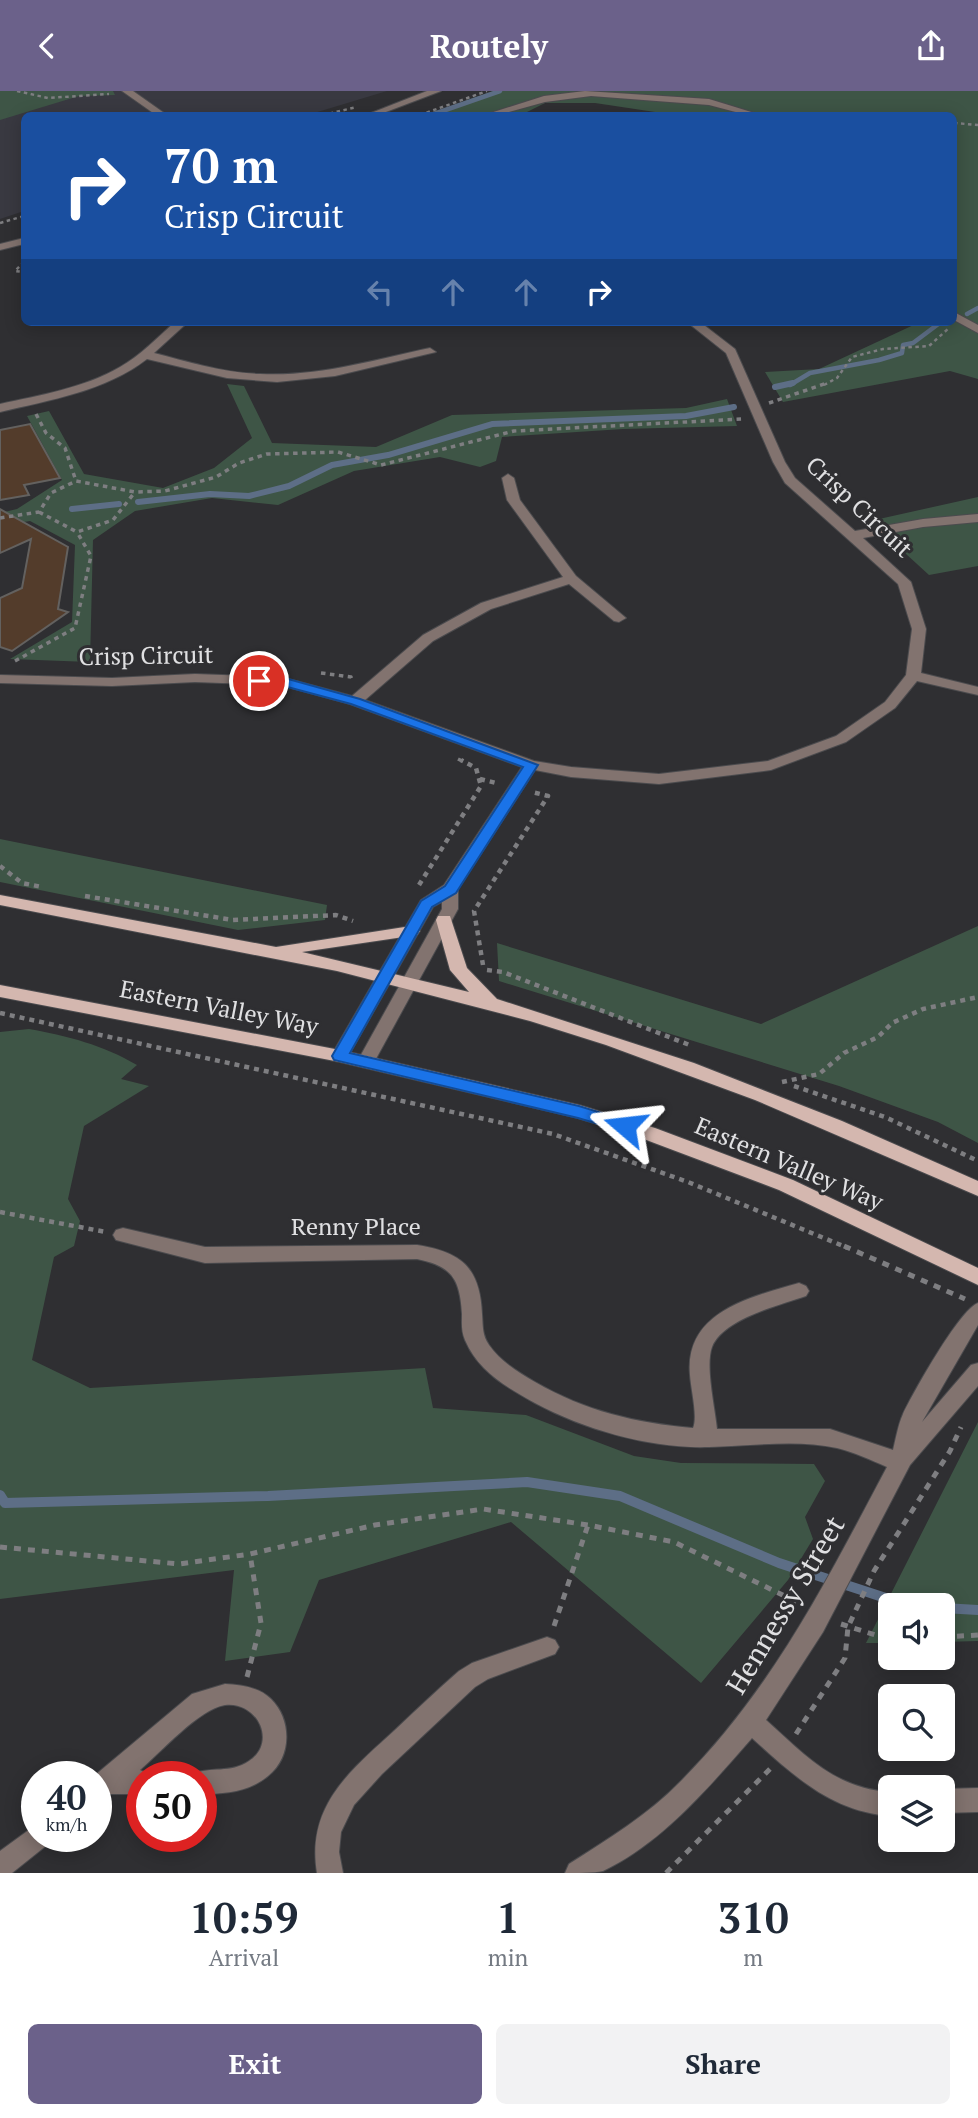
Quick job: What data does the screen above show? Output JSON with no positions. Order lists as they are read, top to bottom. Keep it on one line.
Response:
{"streets":{"main road":["Eastern Valley Way"],"street":["Crisp Circuit","Renny Place","Hennessy Street"]},"crossings":[["Renny Place","Hennessy Street"]],"page":{"header":"Routely","turn":["70 m","Crisp Circuit"],"speed":"40 km/h","limit":"50","eta":["10:59","Arrival","1","min","310","m"],"buttons":["Exit","Share"]}}
